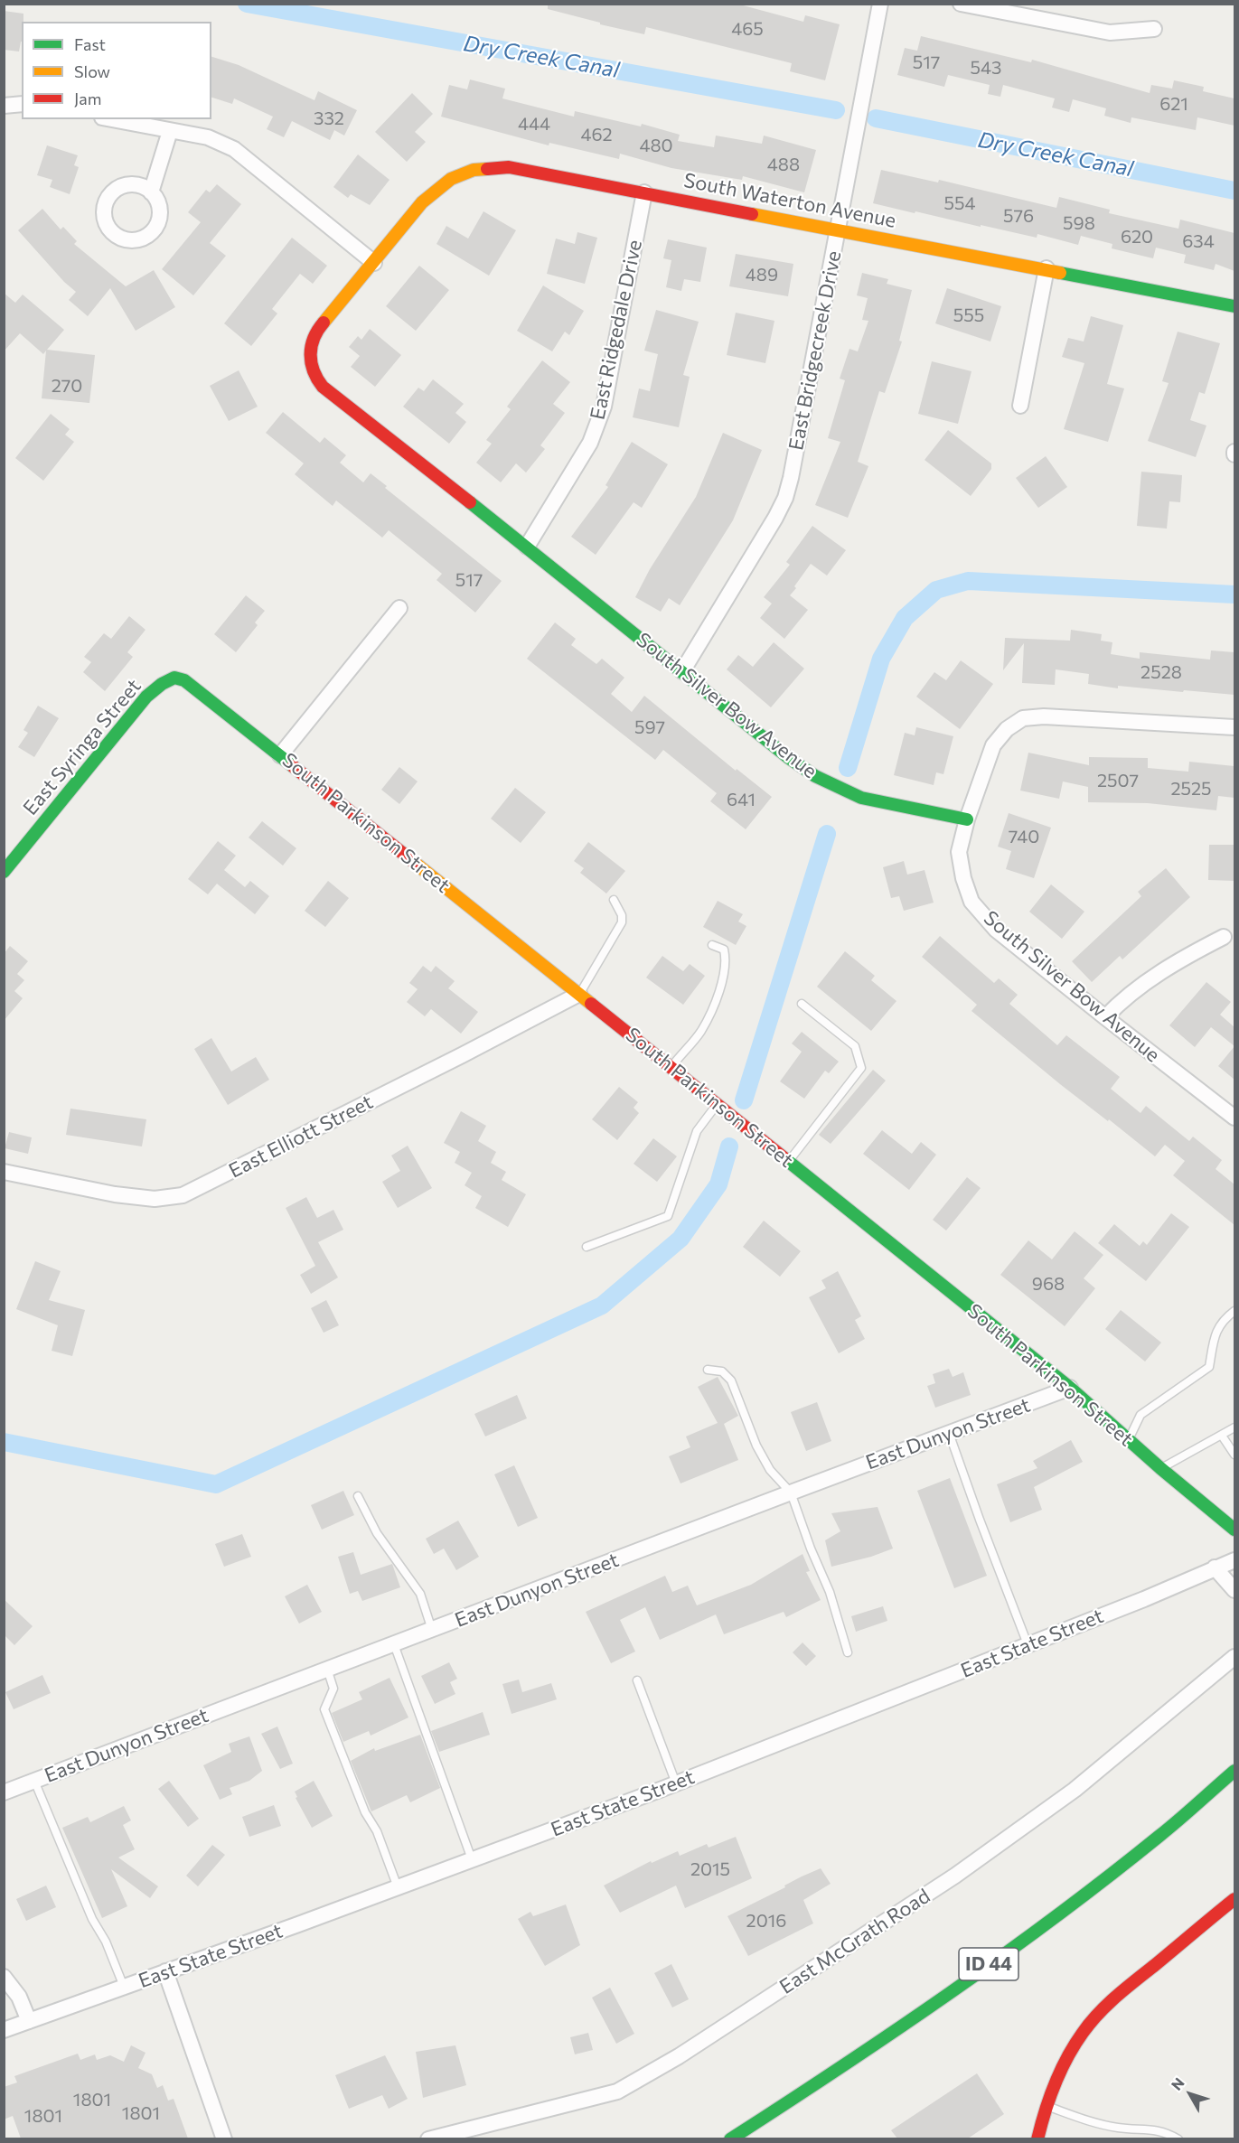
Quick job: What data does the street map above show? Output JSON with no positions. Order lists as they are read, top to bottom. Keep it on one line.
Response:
{"streets":{"main road":["South Waterton Avenue","South Silver Bow Avenue","East Syringa Street","South Parkinson Street","ID 44"],"street":["East Ridgedale Drive","East Bridgecreek Drive","East Elliott Street","East Dunyon Street","East State Street","East McGrath Road"]},"crossings":[["South Waterton Avenue","East Ridgedale Drive"],["South Waterton Avenue","East Bridgecreek Drive"],["South Waterton Avenue","South Silver Bow Avenue"],["East Ridgedale Drive","South Silver Bow Avenue"],["East Bridgecreek Drive","South Silver Bow Avenue"],["East Syringa Street","South Parkinson Street"],["South Parkinson Street","East Elliott Street"],["South Parkinson Street","East Dunyon Street"]],"water":["Dry Creek Canal"],"house_numbers":["465","517","543","621","332","444","462","480","488","554","576","598","620","634","489","555","270","517","2528","597","2507","2525","641","740","968","2015","2016","1801","1801","1801"],"legend":["Fast","Slow","Jam"],"north":"top left"}
